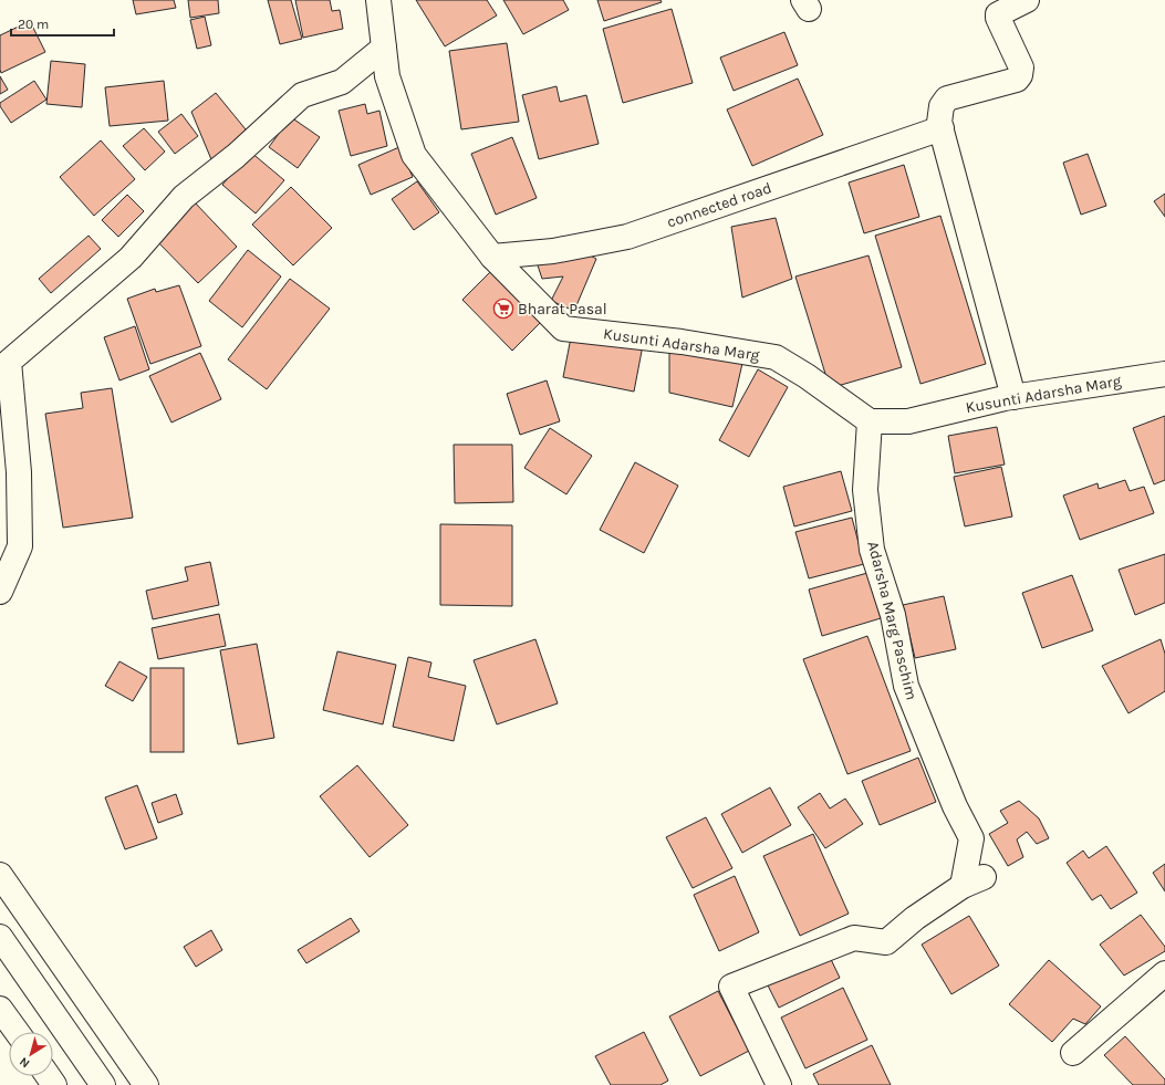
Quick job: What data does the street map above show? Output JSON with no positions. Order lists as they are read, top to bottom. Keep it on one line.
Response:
{"streets":{"main road":["connected road","Kusunti Adarsha Marg","Adarsha Marg Paschim"]},"crossings":[["connected road","Kusunti Adarsha Marg"],["Kusunti Adarsha Marg","Adarsha Marg Paschim"]],"places":{"supermarket":["Bharat Pasal"]},"scale_bar":"20 m","north":"bottom left"}
